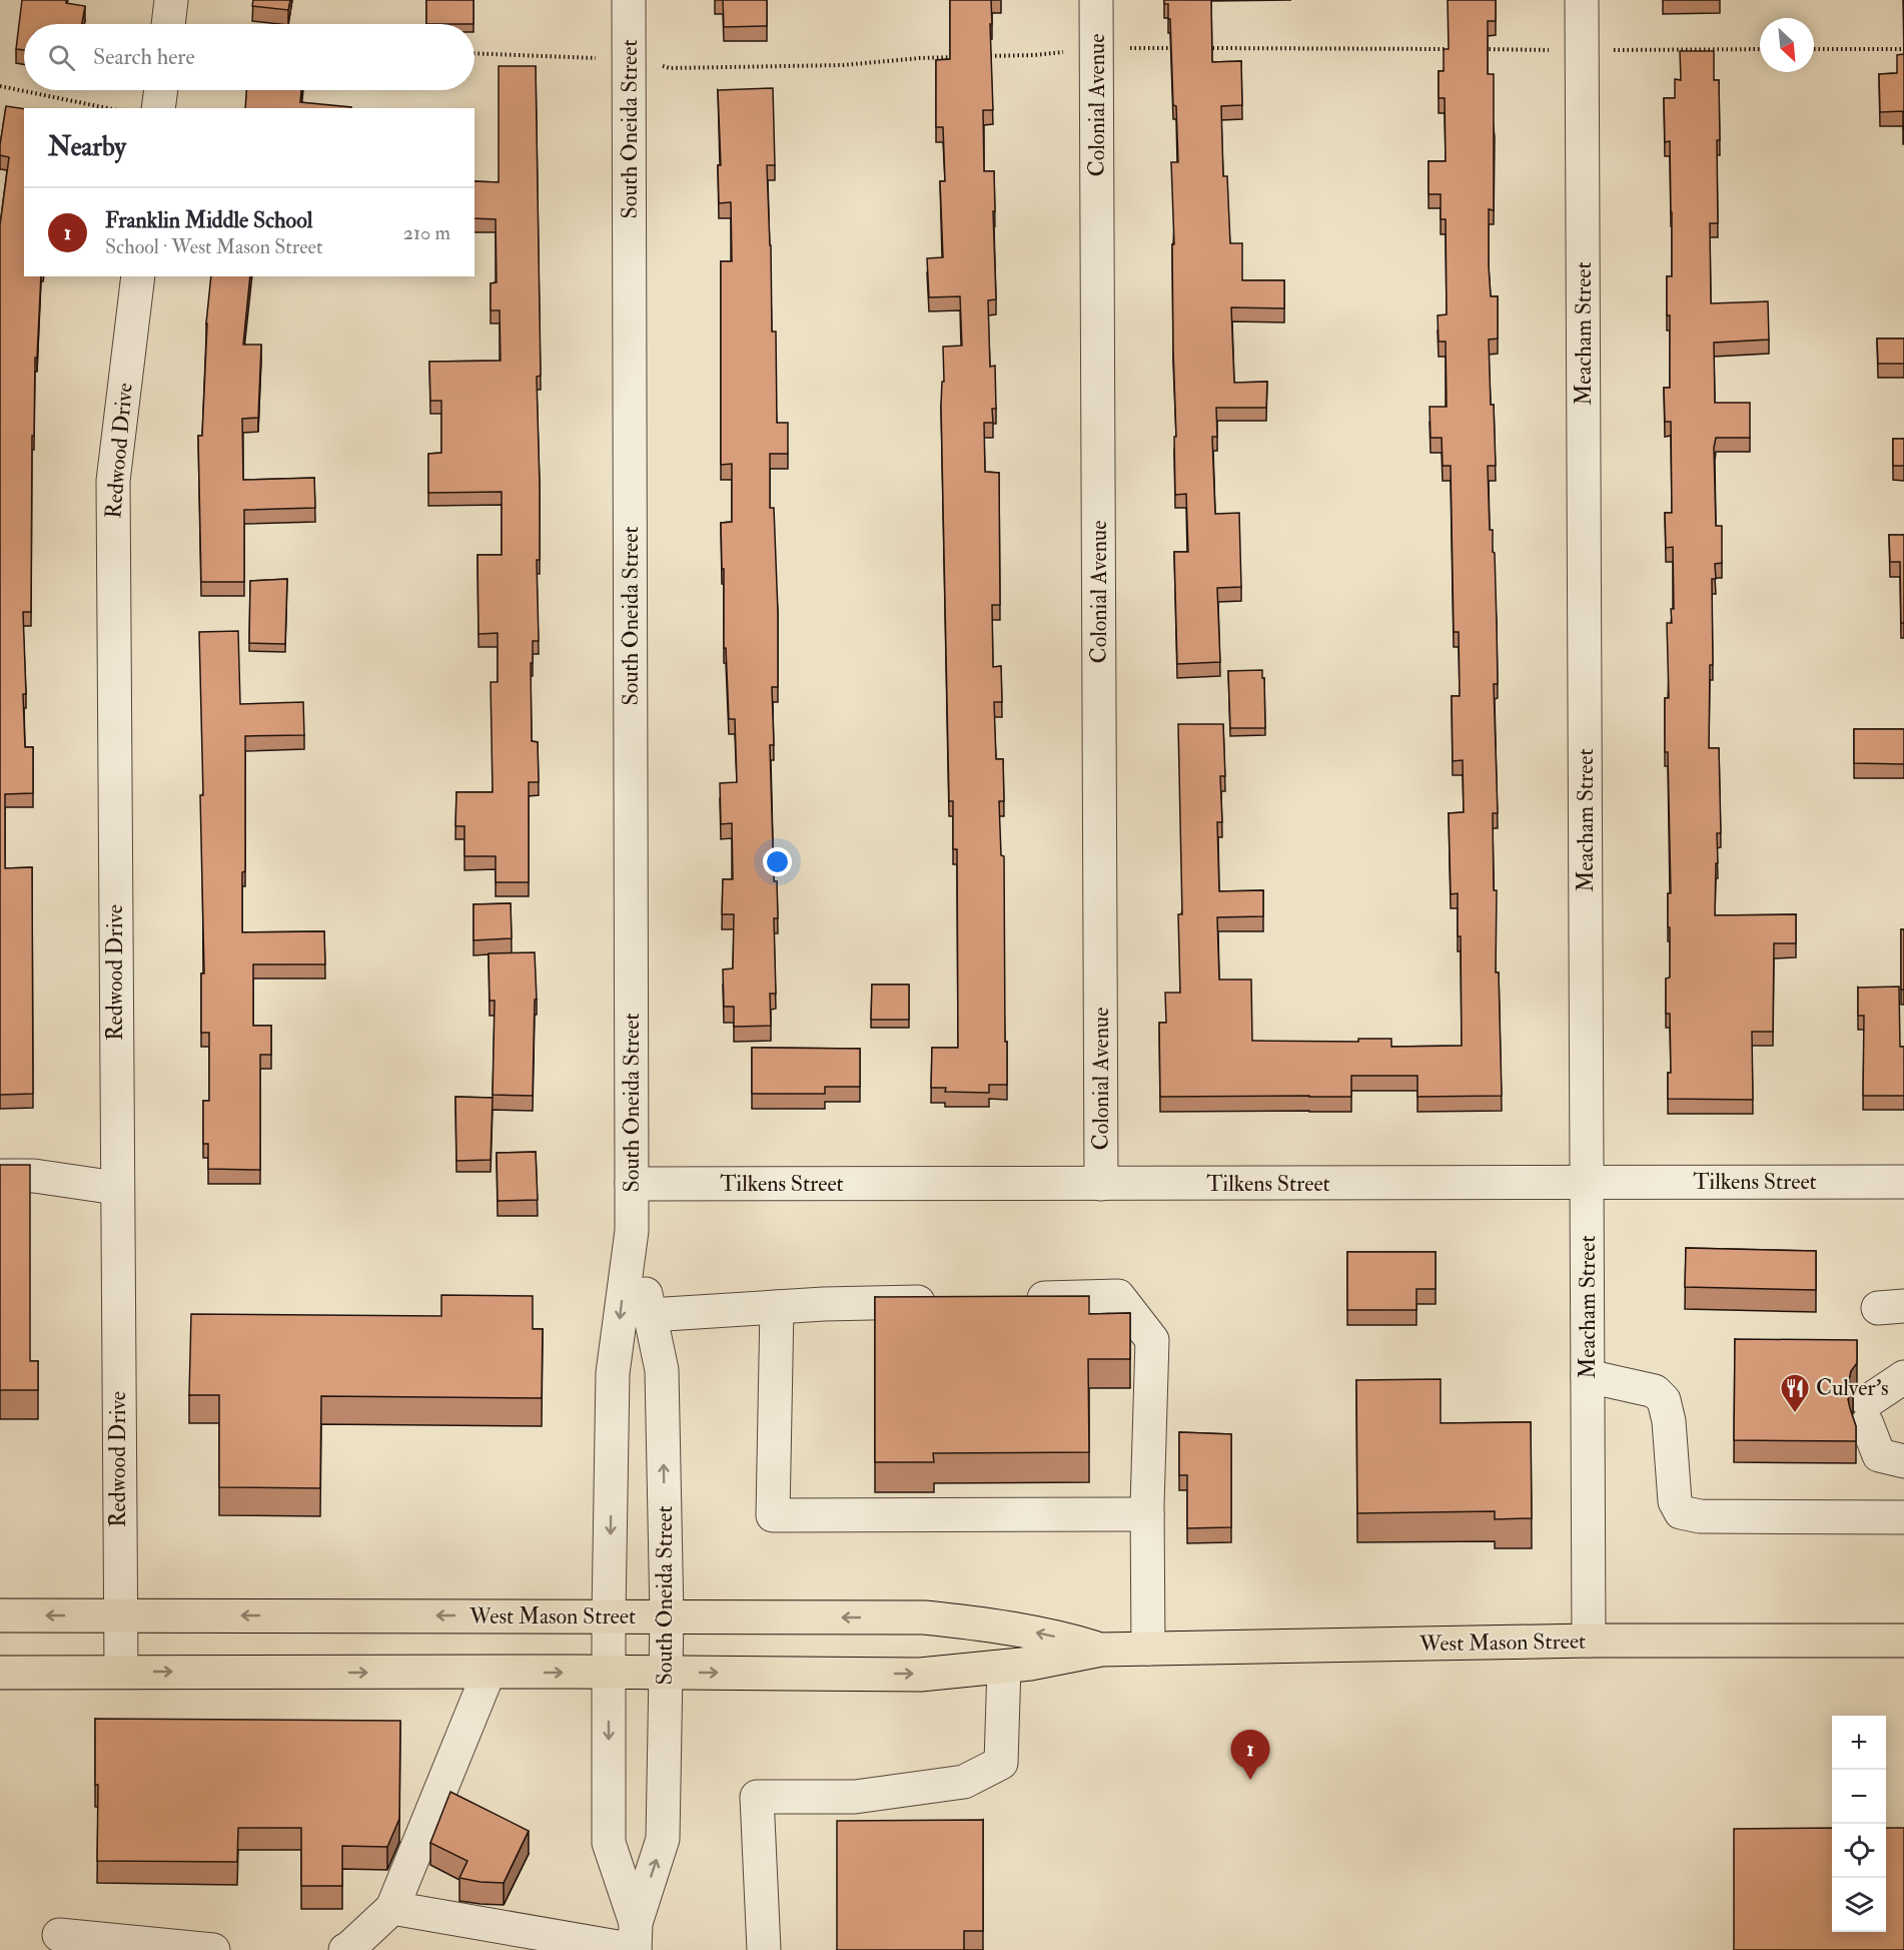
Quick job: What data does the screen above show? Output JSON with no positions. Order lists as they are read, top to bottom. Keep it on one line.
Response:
{"streets":{"main road":["West Mason Street"],"street":["Colonial Avenue","South Oneida Street","Meacham Street","Redwood Drive","Tilkens Street"]},"crossings":[["Colonial Avenue","Tilkens Street"],["South Oneida Street","Tilkens Street"],["South Oneida Street","West Mason Street"],["Meacham Street","Tilkens Street"],["Meacham Street","West Mason Street"],["Redwood Drive","West Mason Street"]],"places":{"restaurant":["Culver's"]},"north":"bottom right","page":{"search":"Search here","heading":"Nearby","list":[{"mark":"1","name":"Franklin Middle School","note":"School · West Mason Street","value":"210 m"}],"map_buttons":["+","−"],"pins":"1"}}
